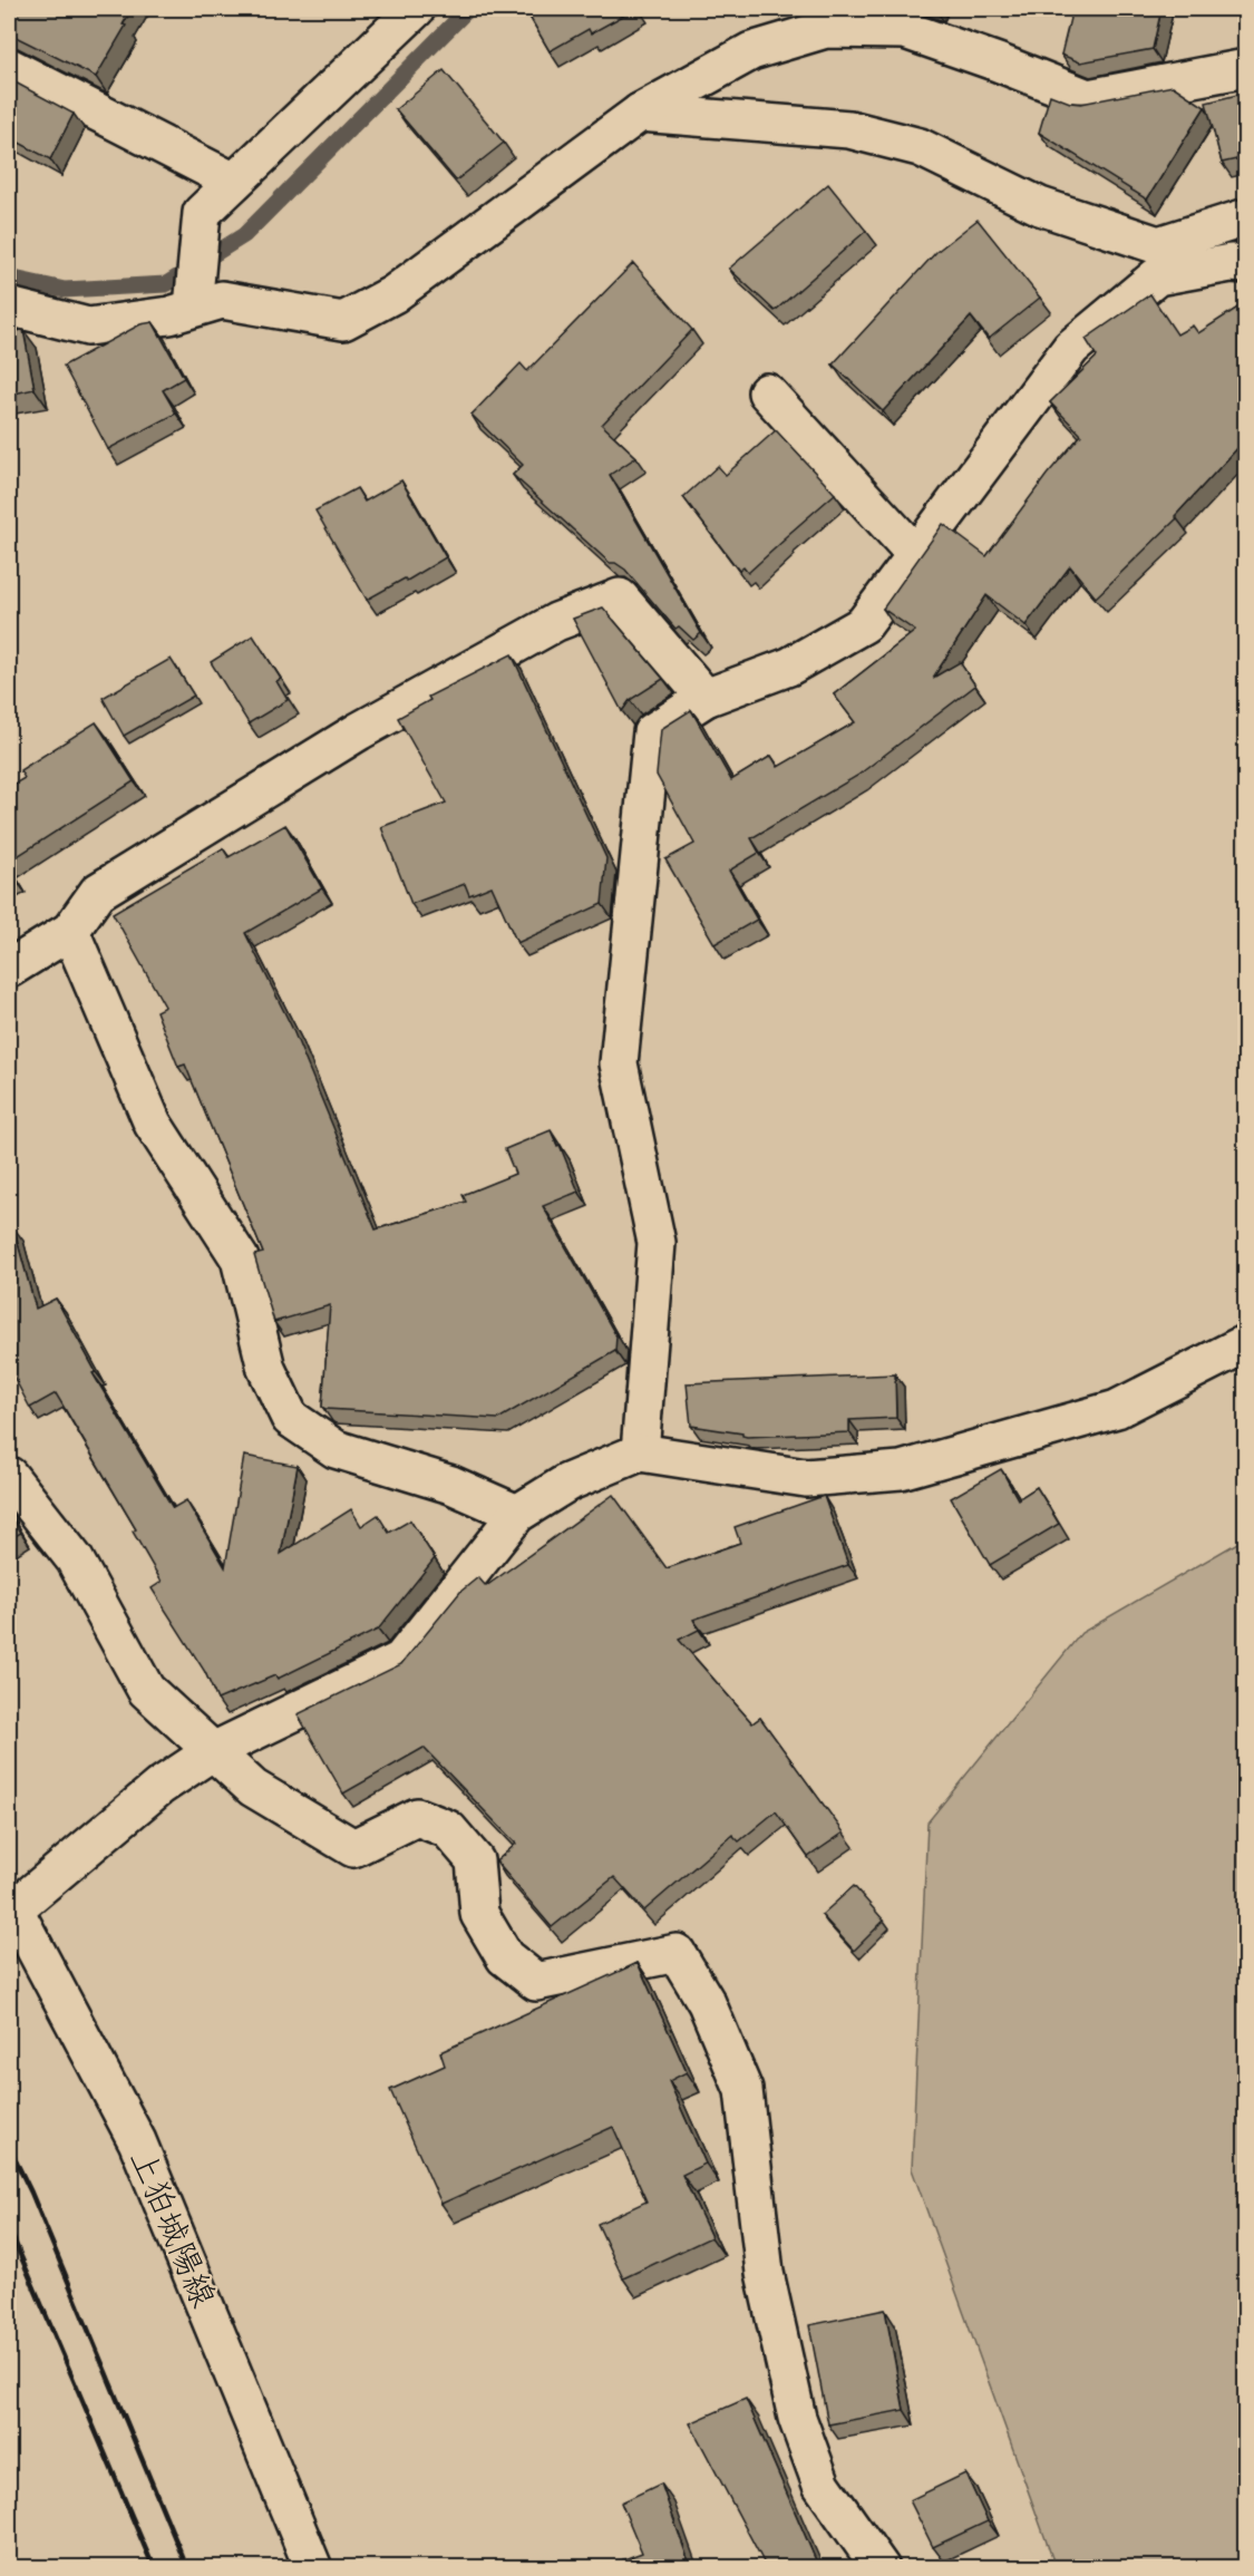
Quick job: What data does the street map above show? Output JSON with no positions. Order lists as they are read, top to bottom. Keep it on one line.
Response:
{"streets":{"street":["上狛城陽線"]}}
